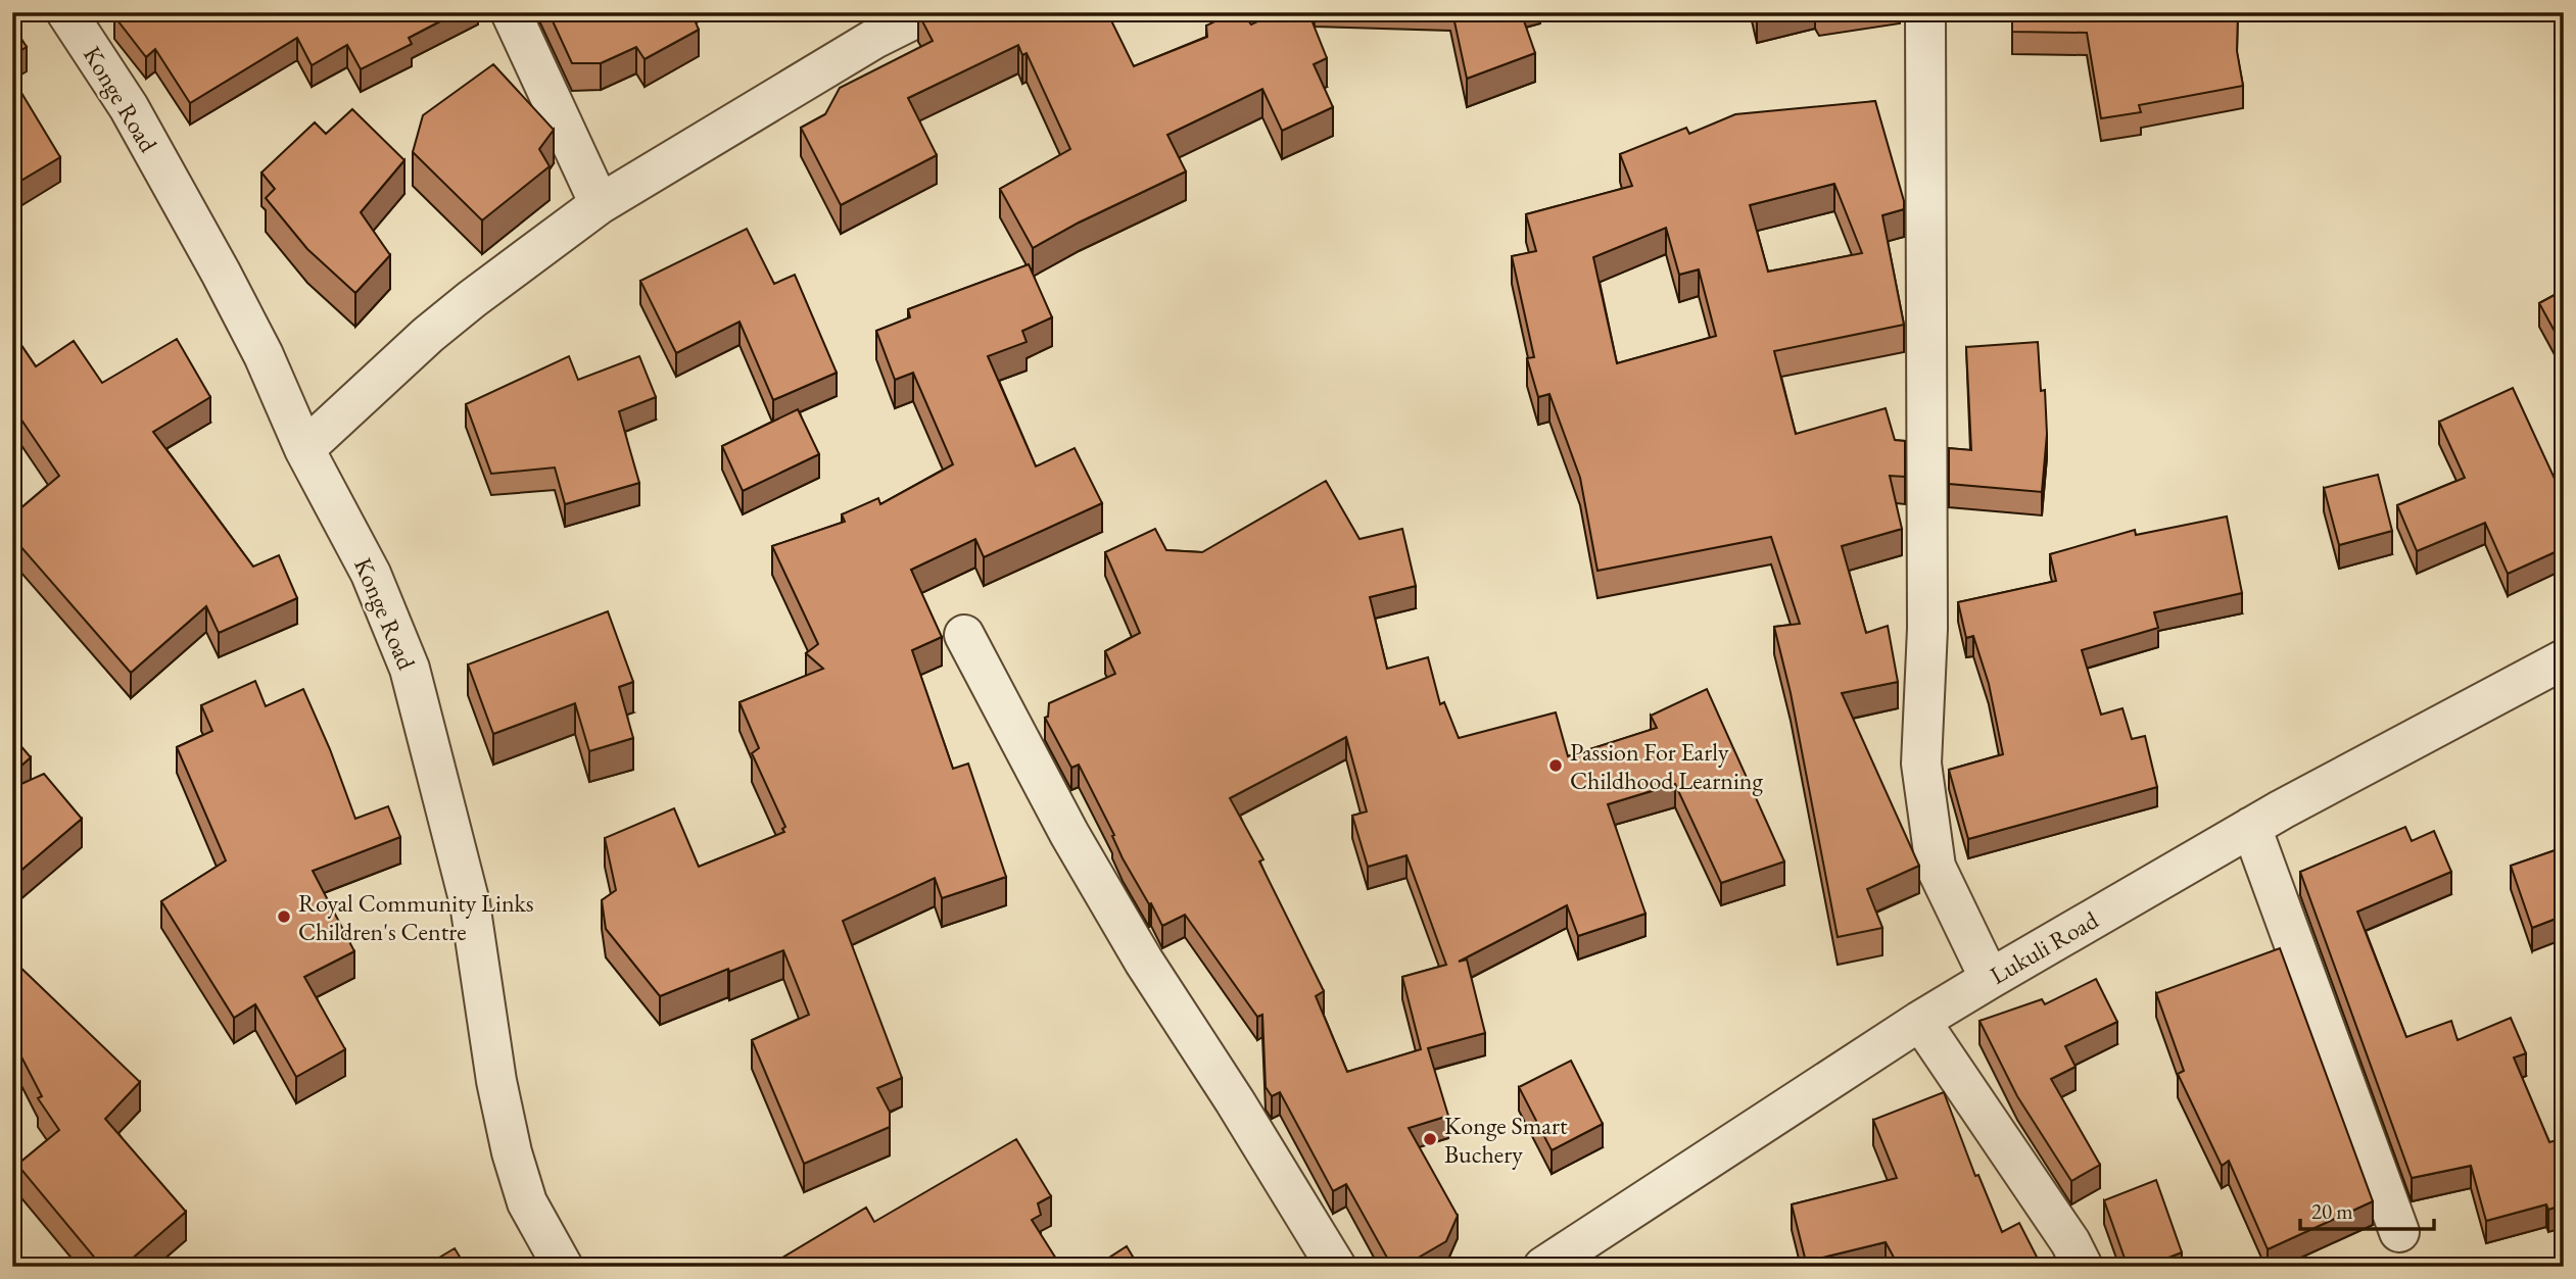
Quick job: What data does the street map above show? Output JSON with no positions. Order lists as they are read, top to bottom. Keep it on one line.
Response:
{"streets":{"street":["Konge Road","Lukuli Road"]},"places":["Passion For Early Childhood Learning","Royal Community Links Children's Centre","Konge Smart Buchery"],"scale_bar":"20 m"}
